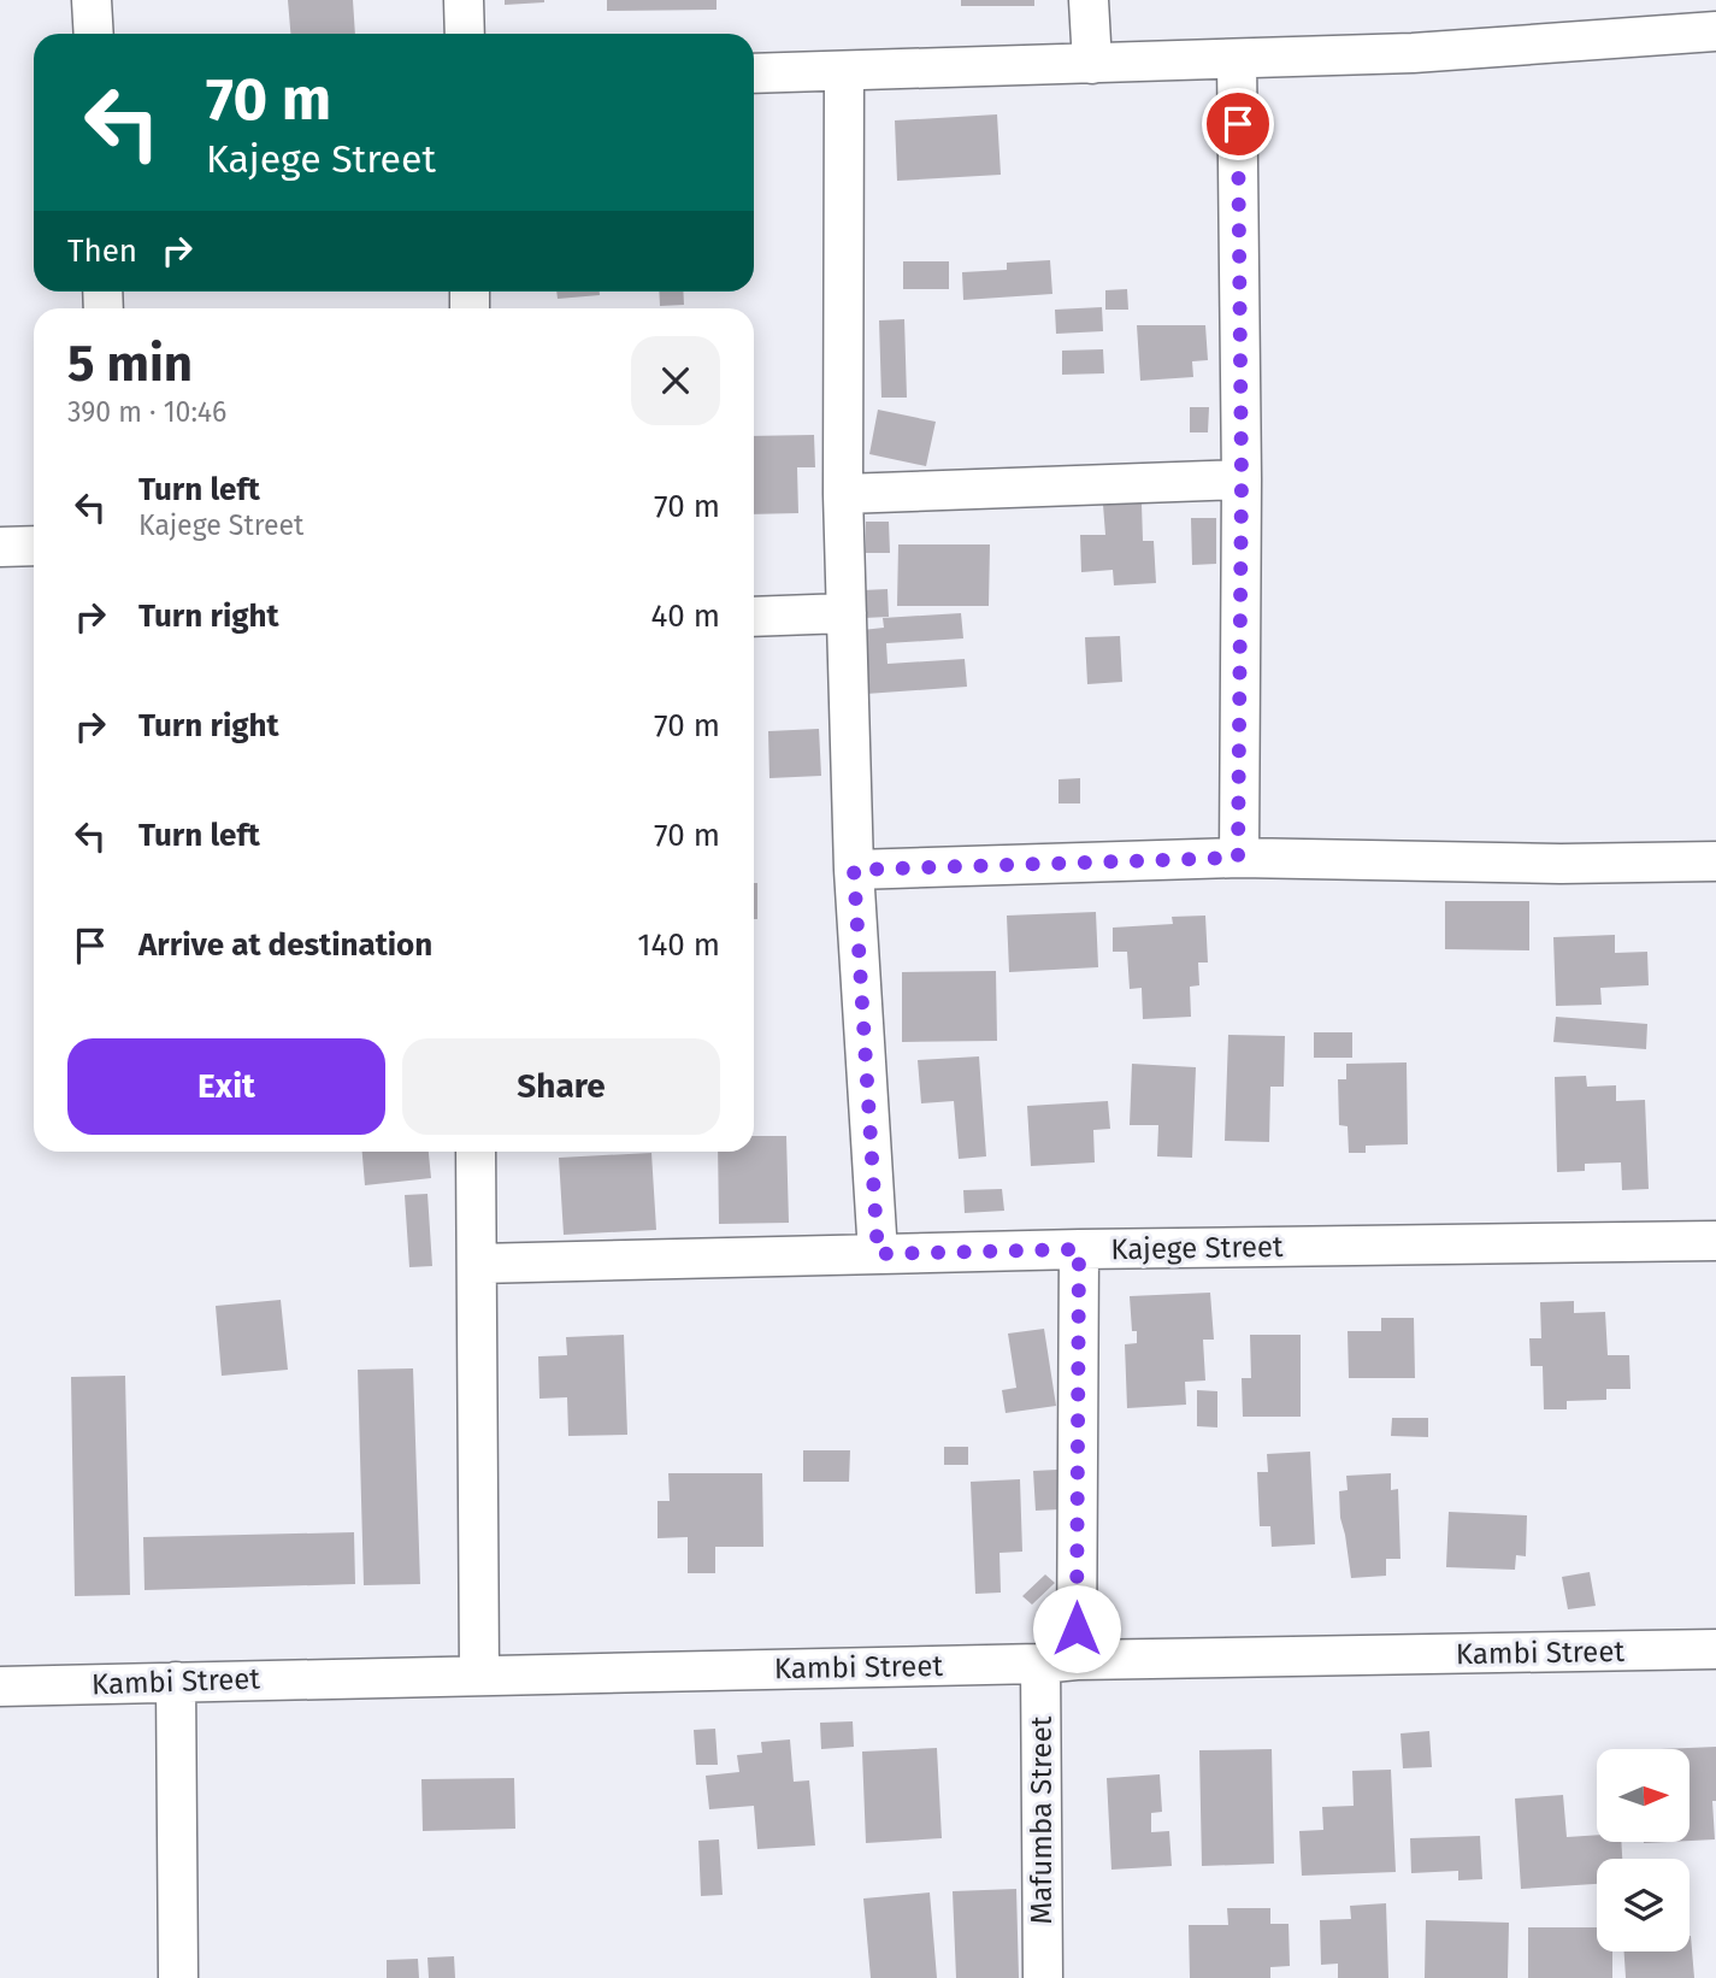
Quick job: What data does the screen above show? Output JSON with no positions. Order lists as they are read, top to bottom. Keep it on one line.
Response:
{"streets":{"street":["Kajege Street","Kambi Street","Mafumba Street"]},"crossings":[["Kajege Street","Mafumba Street"],["Kambi Street","Mafumba Street"]],"north":"right","page":{"turn":["70 m","Kajege Street"],"then":"Then","heading":["5 min","390 m · 10:46"],"list":[{"name":"Turn left","note":"Kajege Street","value":"70 m"},{"name":"Turn right","value":"40 m"},{"name":"Turn right","value":"70 m"},{"name":"Turn left","value":"70 m"},{"name":"Arrive at destination","value":"140 m"}],"buttons":["Exit","Share"]}}
